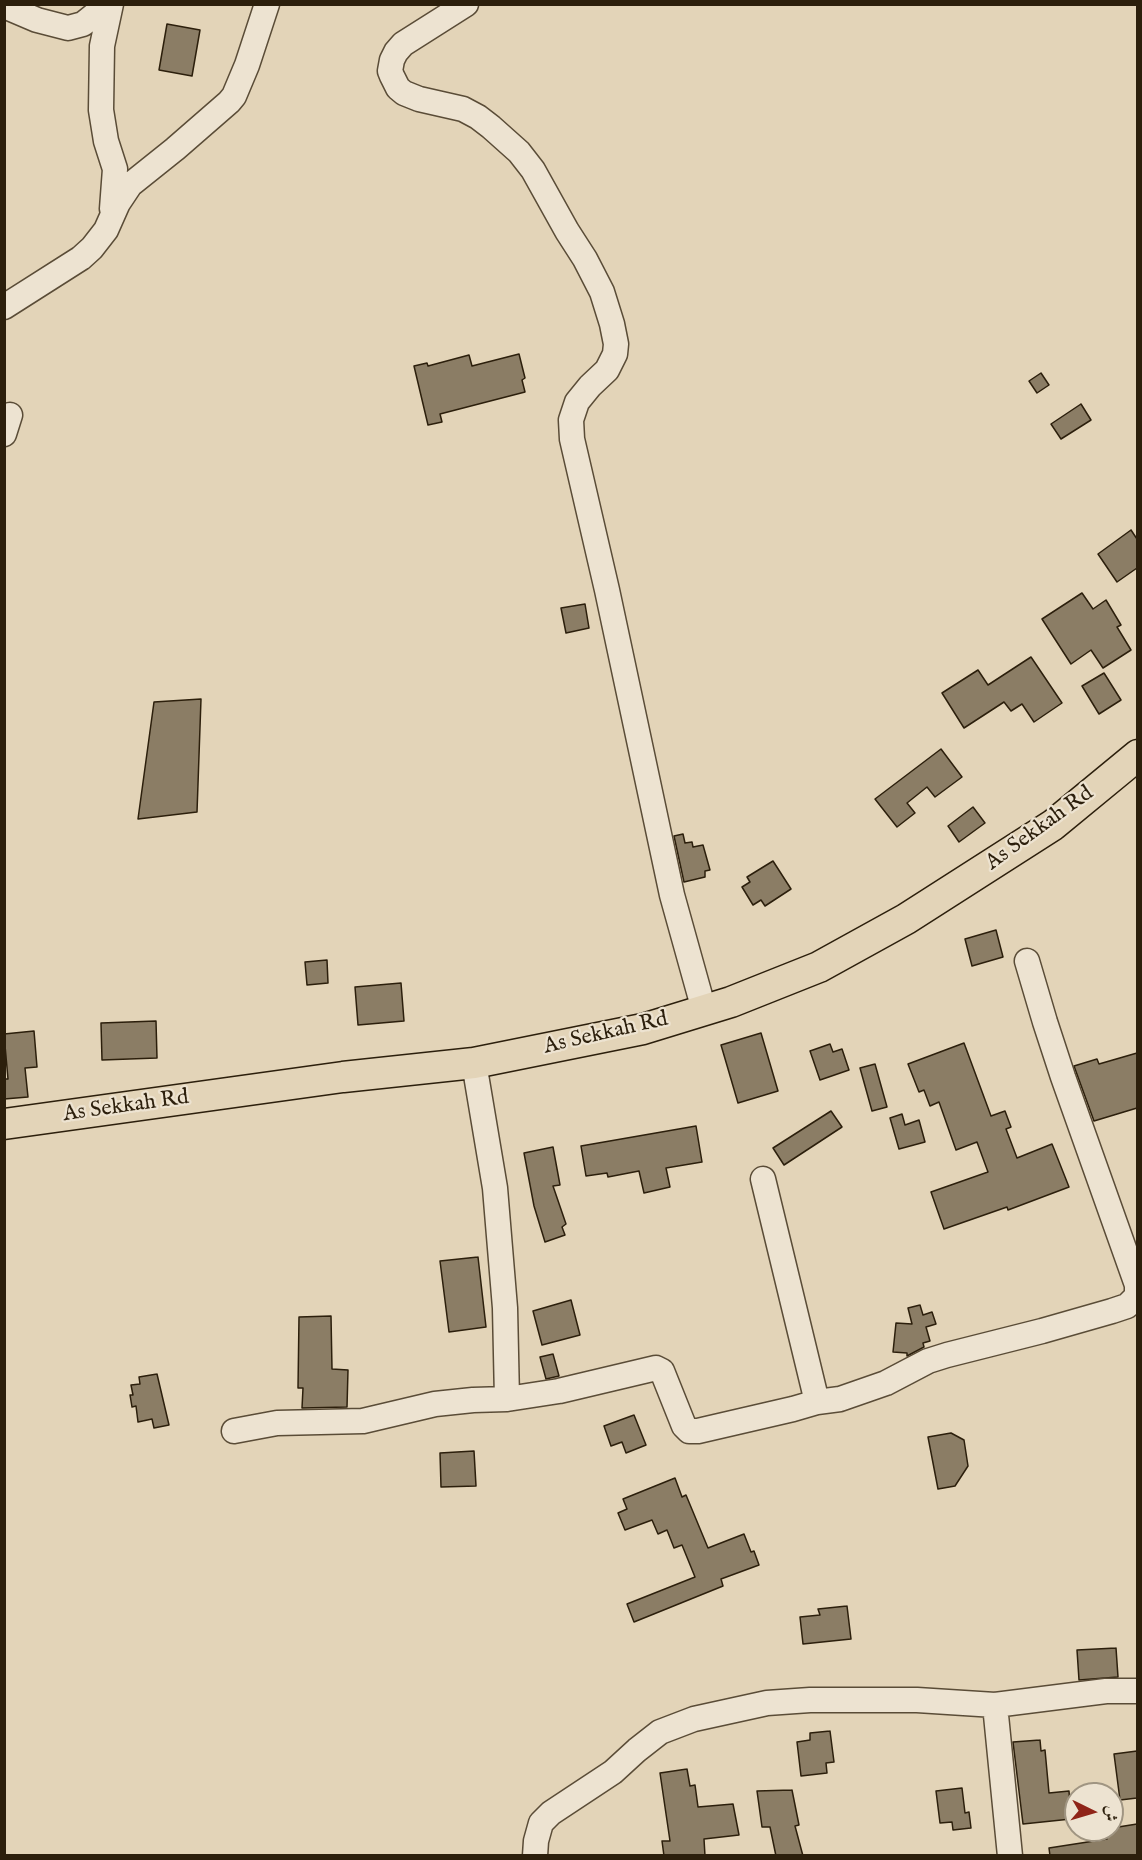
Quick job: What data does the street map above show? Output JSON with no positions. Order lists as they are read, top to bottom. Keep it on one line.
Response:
{"streets":{"main road":["As Sekkah Rd"]},"north":"right"}
